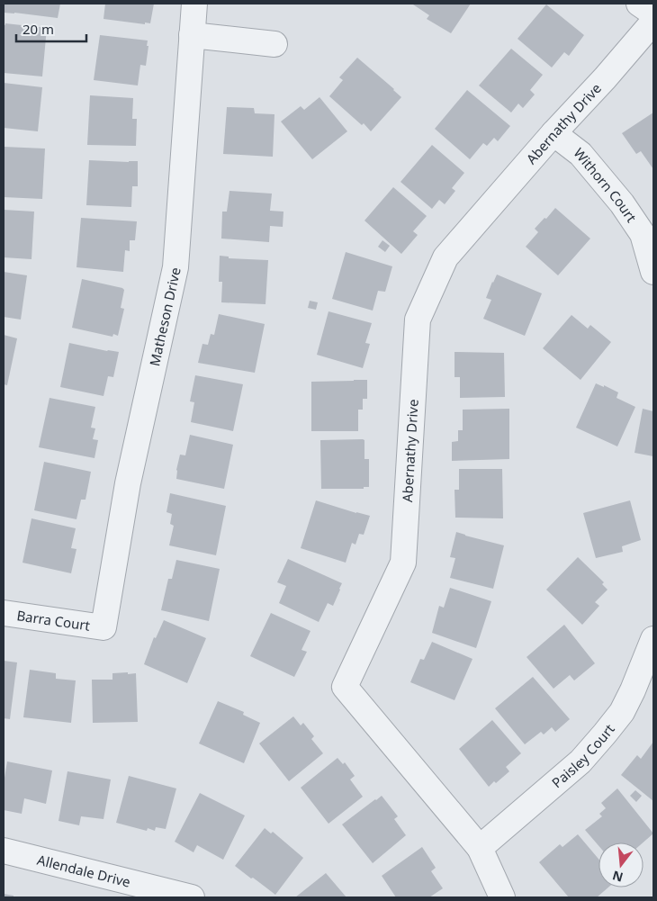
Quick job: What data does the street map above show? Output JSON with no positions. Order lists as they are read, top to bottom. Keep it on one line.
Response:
{"streets":{"street":["Abernathy Drive","Withorn Court","Matheson Drive","Barra Court","Paisley Court","Allendale Drive"]},"crossings":[["Abernathy Drive","Withorn Court"],["Abernathy Drive","Paisley Court"],["Matheson Drive","Barra Court"]],"scale_bar":"20 m","north":"bottom"}
